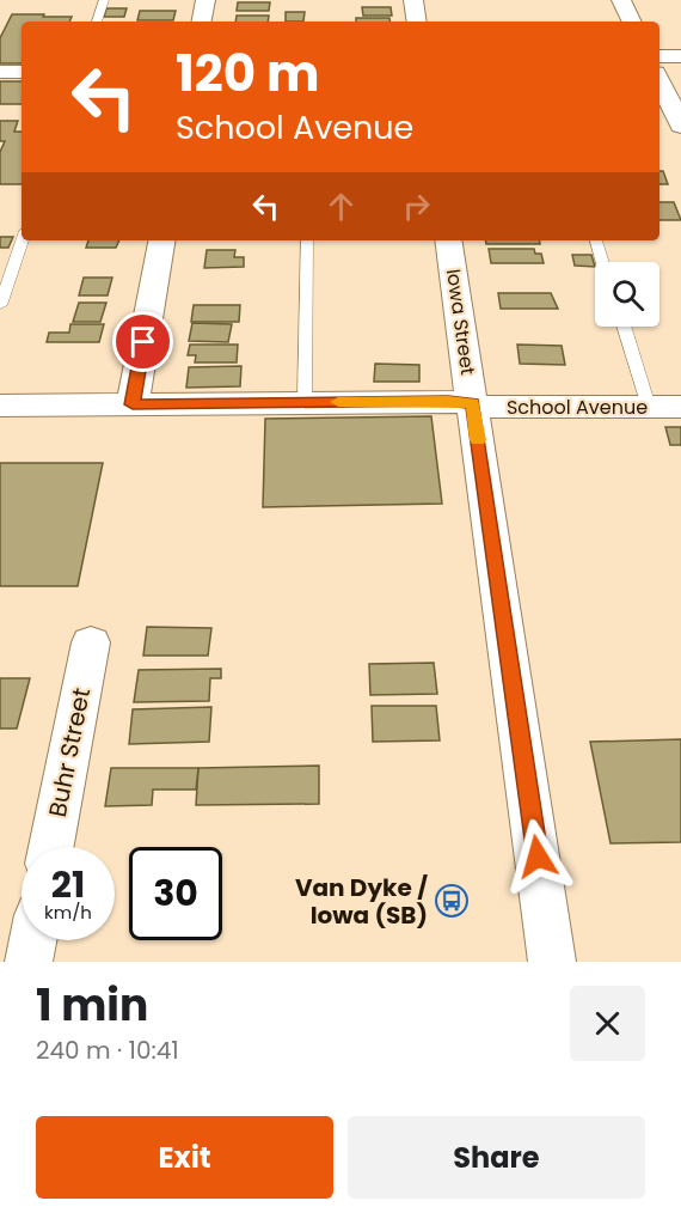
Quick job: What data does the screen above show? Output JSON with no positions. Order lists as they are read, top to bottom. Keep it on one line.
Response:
{"streets":{"street":["Iowa Street","School Avenue","Buhr Street"]},"crossings":[["Iowa Street","School Avenue"]],"places":{"bus stop":["Van Dyke / Iowa (SB)"]},"page":{"turn":["120 m","School Avenue"],"speed":"21 km/h","limit":"30","heading":["1 min","240 m · 10:41"],"buttons":["Exit","Share"]}}
